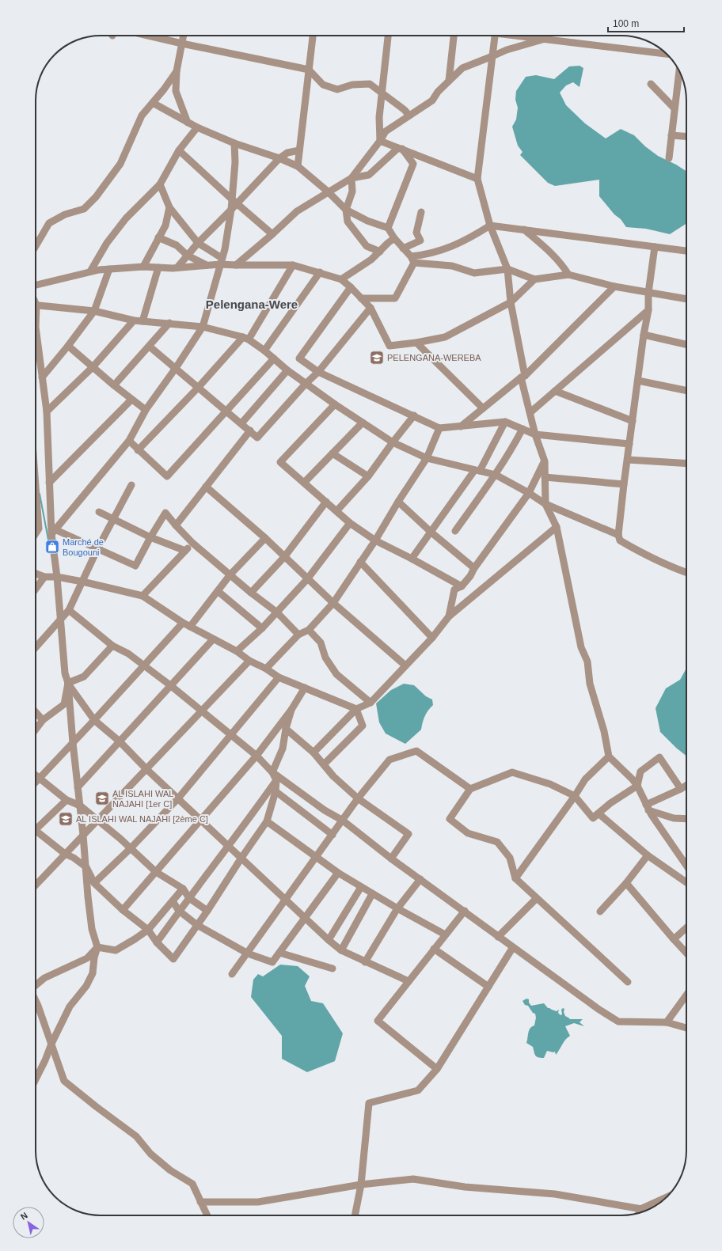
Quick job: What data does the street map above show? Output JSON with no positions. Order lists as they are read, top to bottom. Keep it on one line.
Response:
{"districts":["Pelengana-Were"],"places":{"school or university":["PELENGANA-WEREBA","AL ISLAHI WAL NAJAHI [1er C]","AL ISLAHI WAL NAJAHI [2ème C]"],"shop":["Marché de Bougouni"]},"scale_bar":"100 m","north":"top left"}
